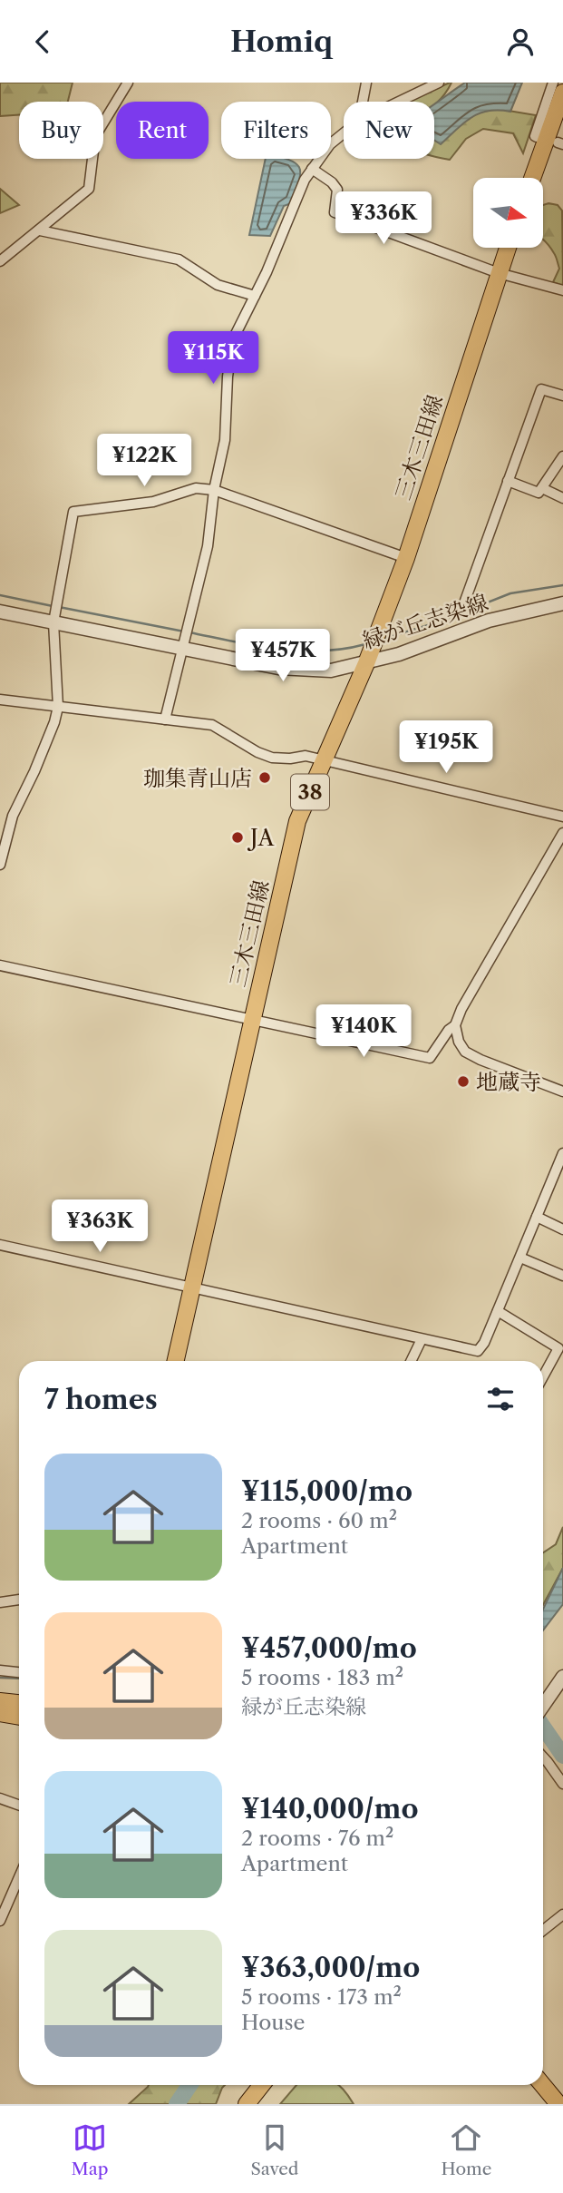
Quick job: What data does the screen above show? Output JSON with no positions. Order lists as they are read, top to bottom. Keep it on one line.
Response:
{"streets":{"main road":["三木三田線","38"],"street":["緑が丘志染線"]},"crossings":[["三木三田線","緑が丘志染線"]],"places":["珈集青山店","JA","地蔵寺"],"north":"right","page":{"header":"Homiq","chip":["Buy","Rent","Filters","New"],"price":["¥336K","¥115K","¥122K","¥457K","¥195K","¥140K","¥363K"],"heading":"7 homes","list":[{"name":"¥115,000/mo","note":"2 rooms · 60 m² · Apartment"},{"name":"¥457,000/mo","note":"5 rooms · 183 m² · 緑が丘志染線"},{"name":"¥140,000/mo","note":"2 rooms · 76 m² · Apartment"},{"name":"¥363,000/mo","note":"5 rooms · 173 m² · House"}],"tabs":["Map","Saved","Home"]}}
